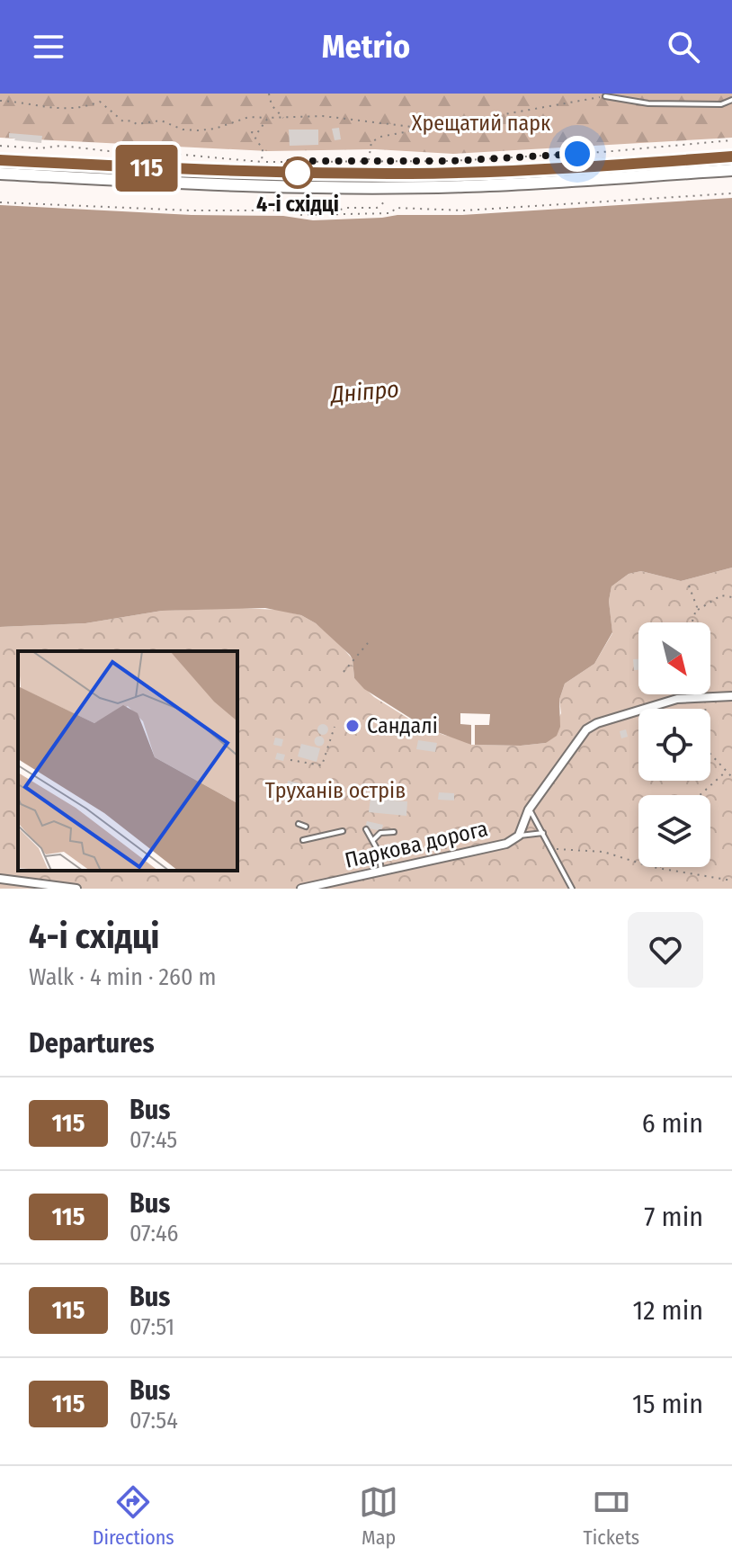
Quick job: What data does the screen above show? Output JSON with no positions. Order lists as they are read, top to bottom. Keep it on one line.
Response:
{"streets":{"street":["Паркова дорога"]},"water":["Дніпро"],"parks":["Хрещатий парк","Труханів острів"],"places":["4-і східці","Сандалі"],"lines":["bus line 115"],"north":"bottom right","page":{"header":"Metrio","on_map":"115","heading":[["4-і східці","Walk · 4 min · 260 m"],"Departures"],"list":[{"mark":"115","name":"Bus","note":"07:45","value":"6 min"},{"mark":"115","name":"Bus","note":"07:46","value":"7 min"},{"mark":"115","name":"Bus","note":"07:51","value":"12 min"},{"mark":"115","name":"Bus","note":"07:54","value":"15 min"}],"tabs":["Directions","Map","Tickets"]}}
